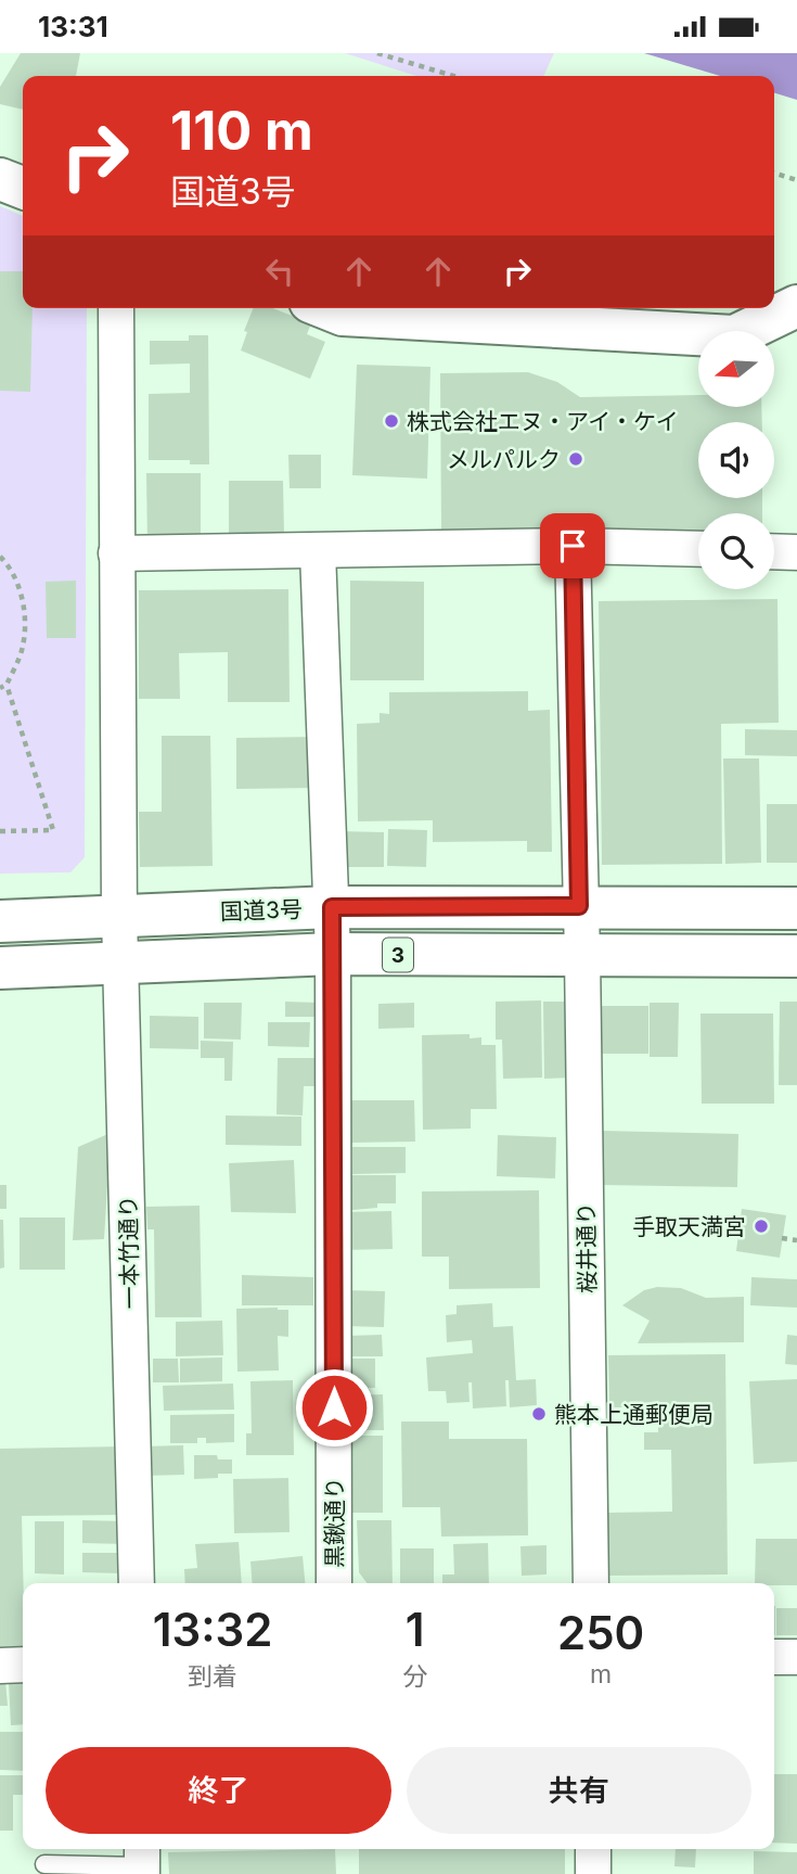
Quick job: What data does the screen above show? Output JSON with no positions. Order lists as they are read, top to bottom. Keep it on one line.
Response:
{"streets":{"main road":["国道3号","3"],"street":["桜井通り","一本竹通り","黒鍬通り"]},"crossings":[["国道3号","桜井通り"],["国道3号","一本竹通り"],["国道3号","黒鍬通り"]],"places":["株式会社エヌ・アイ・ケイ","メルパルク","手取天満宮","熊本上通郵便局"],"north":"left","page":{"status":"13:31","turn":["110 m","国道3号"],"eta":["13:32","到着","1","分","250","m"],"buttons":["終了","共有"]}}
